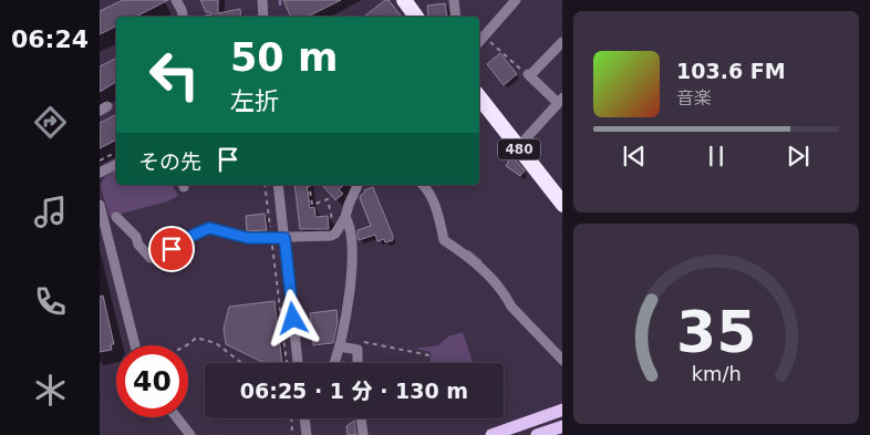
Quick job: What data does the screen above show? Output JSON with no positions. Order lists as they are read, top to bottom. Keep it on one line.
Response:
{"streets":{"highway":["480"]},"page":{"tabs":"06:24","turn":["50 m","左折"],"song":["103.6 FM","音楽"],"then":"その先","limit":"40","trip":"06:25 · 1 分 · 130 m","gauge":["35","km/h"]}}
